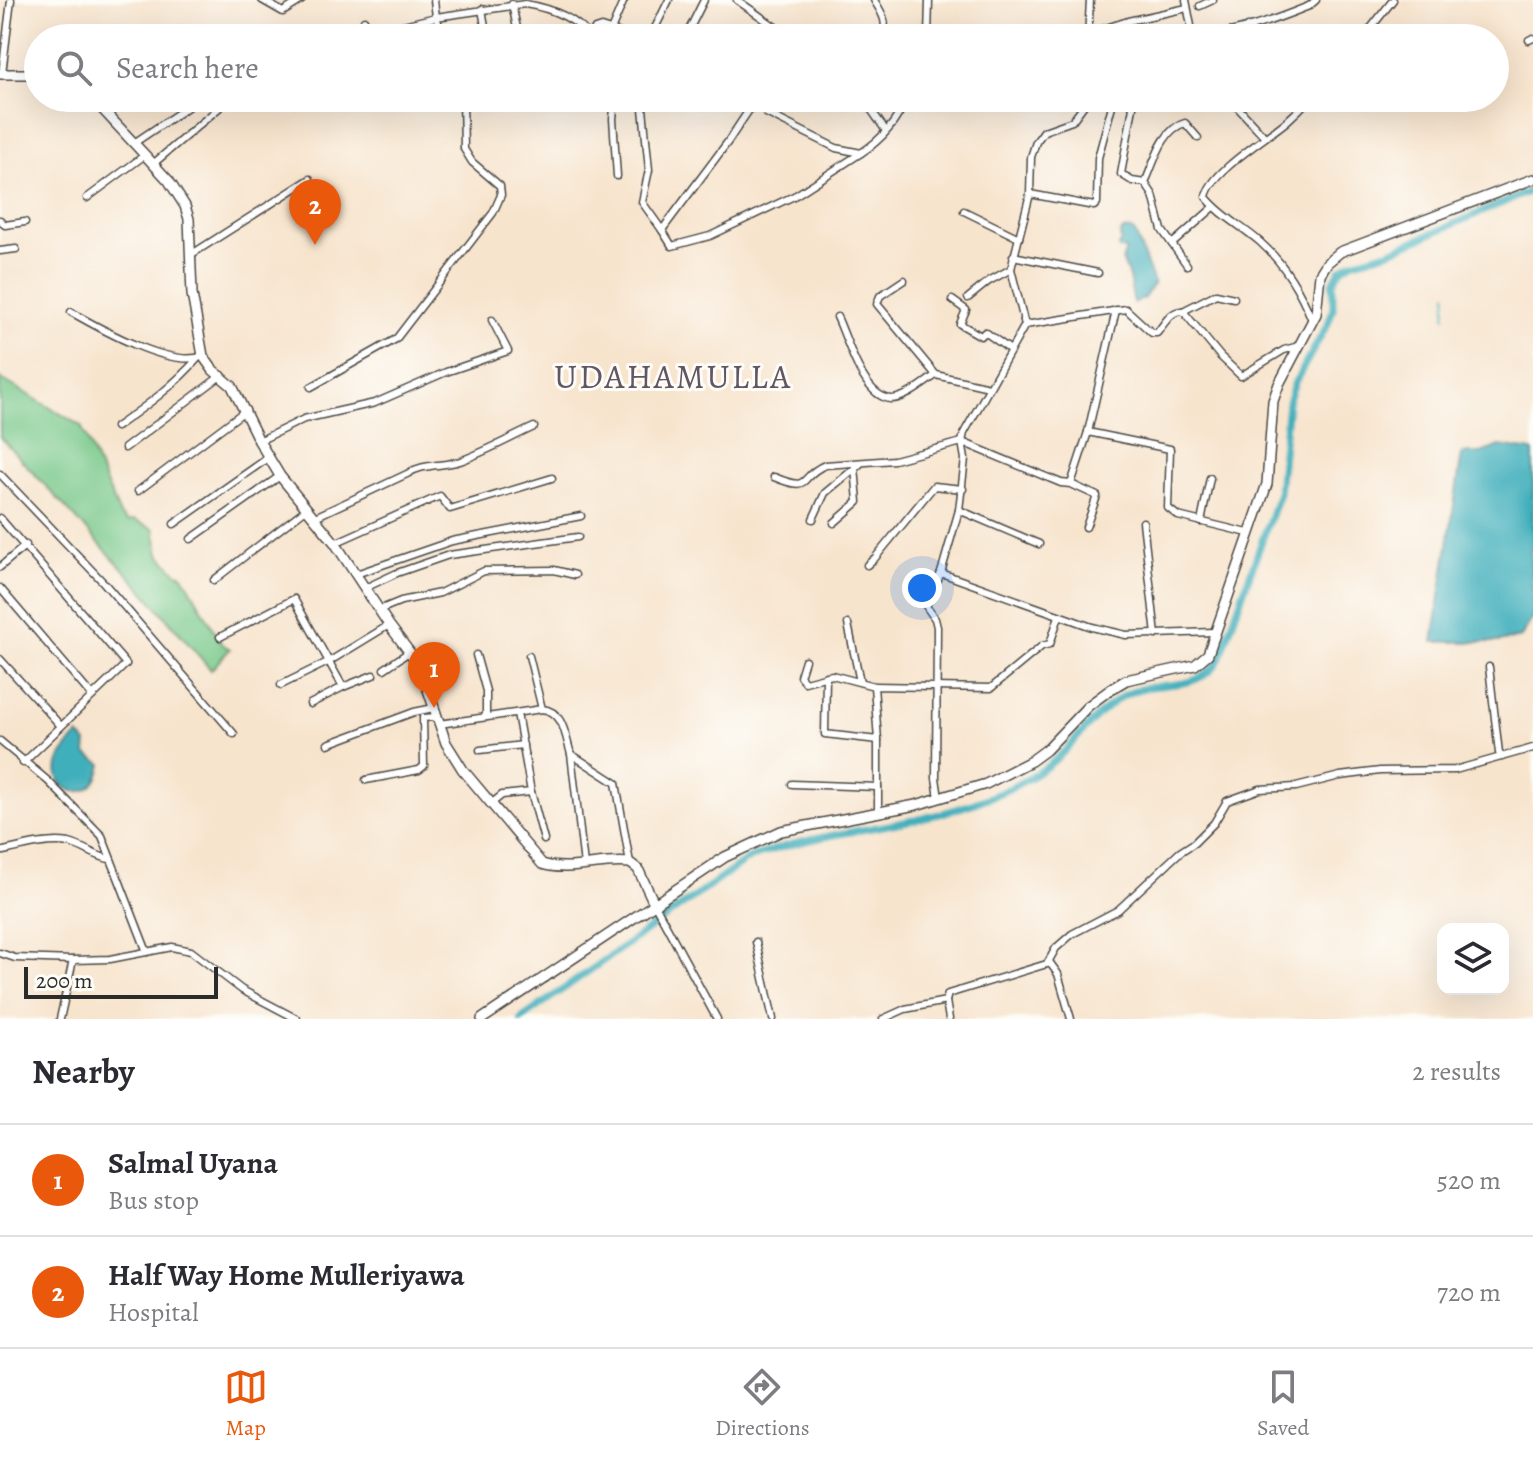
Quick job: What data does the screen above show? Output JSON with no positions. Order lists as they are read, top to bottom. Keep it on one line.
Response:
{"districts":["UDAHAMULLA"],"scale_bar":"200 m","page":{"search":"Search here","pins":["2","1"],"scale":"200 m","heading":["Nearby","2 results"],"list":[{"mark":"1","name":"Salmal Uyana","note":"Bus stop","value":"520 m"},{"mark":"2","name":"Half Way Home Mulleriyawa","note":"Hospital","value":"720 m"}],"nav":["Map","Directions","Saved"]}}
